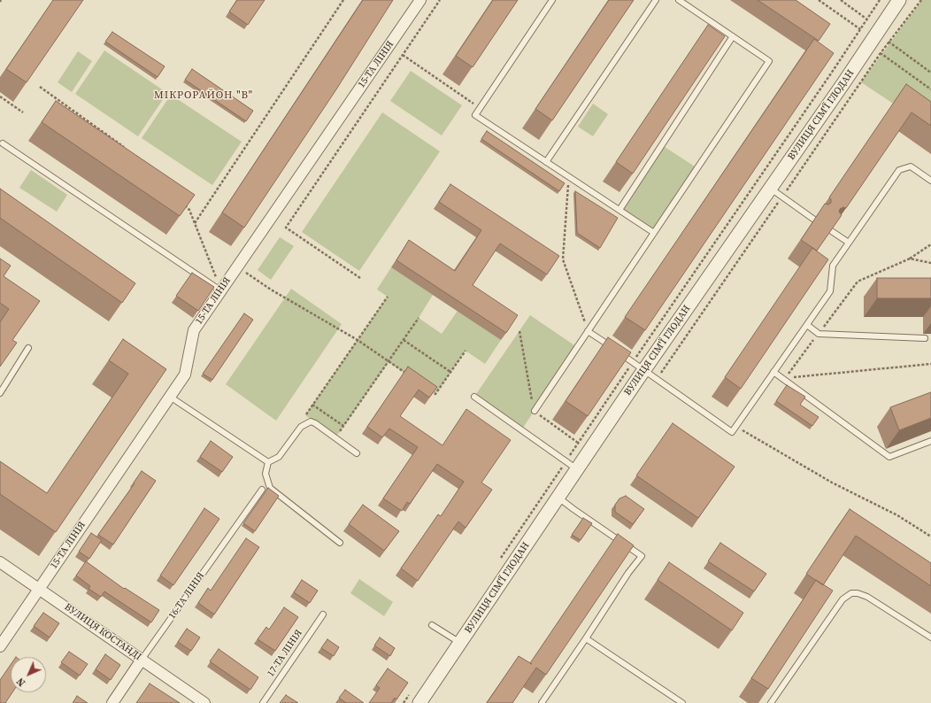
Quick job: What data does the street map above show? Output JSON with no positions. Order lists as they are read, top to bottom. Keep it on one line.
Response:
{"streets":{"street":["15-ТА ЛІНІЯ","ВУЛИЦЯ СІМ'Ї ГЛОДАН","16-ТА ЛІНІЯ","ВУЛИЦЯ КОСТАНДІ"],"lane":["17-ТА ЛІНІЯ"]},"crossings":[["15-ТА ЛІНІЯ","ВУЛИЦЯ КОСТАНДІ"],["16-ТА ЛІНІЯ","ВУЛИЦЯ КОСТАНДІ"]],"districts":["МІКРОРАЙОН \"В\""],"north":"bottom left"}
